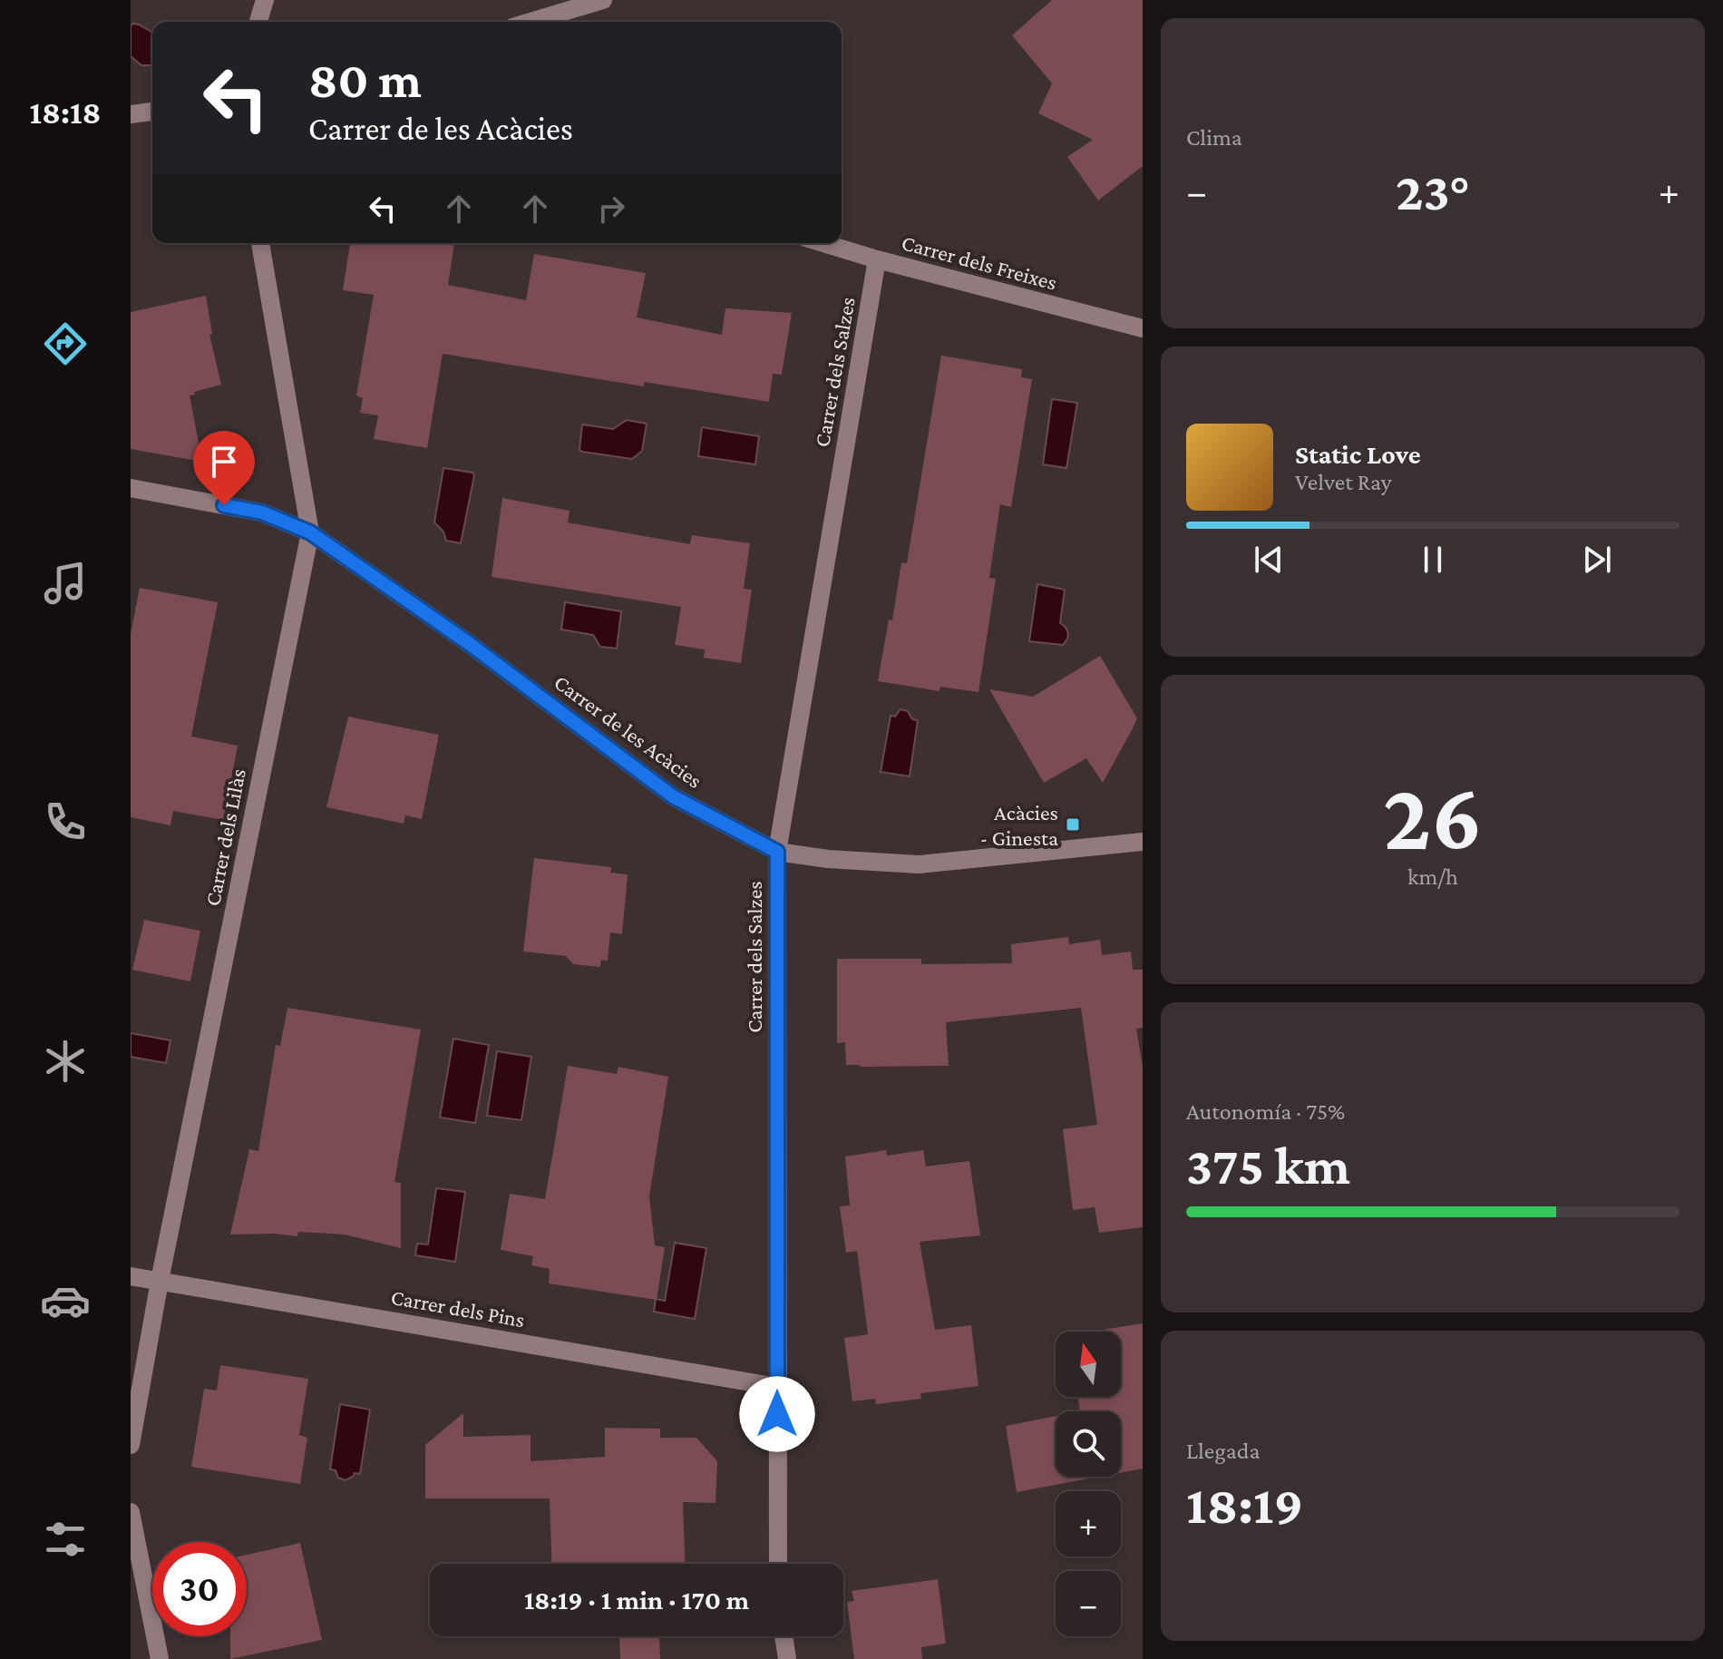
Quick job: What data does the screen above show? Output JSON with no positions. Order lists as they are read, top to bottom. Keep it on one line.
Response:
{"streets":{"street":["Carrer dels Freixes","Carrer dels Salzes","Carrer de les Acàcies","Carrer dels Lilàs","Carrer dels Pins"]},"crossings":[["Carrer dels Freixes","Carrer dels Salzes"],["Carrer dels Salzes","Carrer de les Acàcies"],["Carrer dels Salzes","Carrer dels Pins"],["Carrer de les Acàcies","Carrer dels Lilàs"],["Carrer dels Lilàs","Carrer dels Pins"]],"places":{"transit":["Acàcies - Ginesta"]},"north":"top","page":{"tabs":"18:18","tile":["Clima",["26","km/h"],["Autonomía · 75%","375 km"],["Llegada","18:19"]],"turn":["80 m","Carrer de les Acàcies"],"heat":["−","23°","+"],"song":["Static Love","Velvet Ray"],"map_buttons":["+","−"],"limit":"30","trip":"18:19 · 1 min · 170 m"}}
